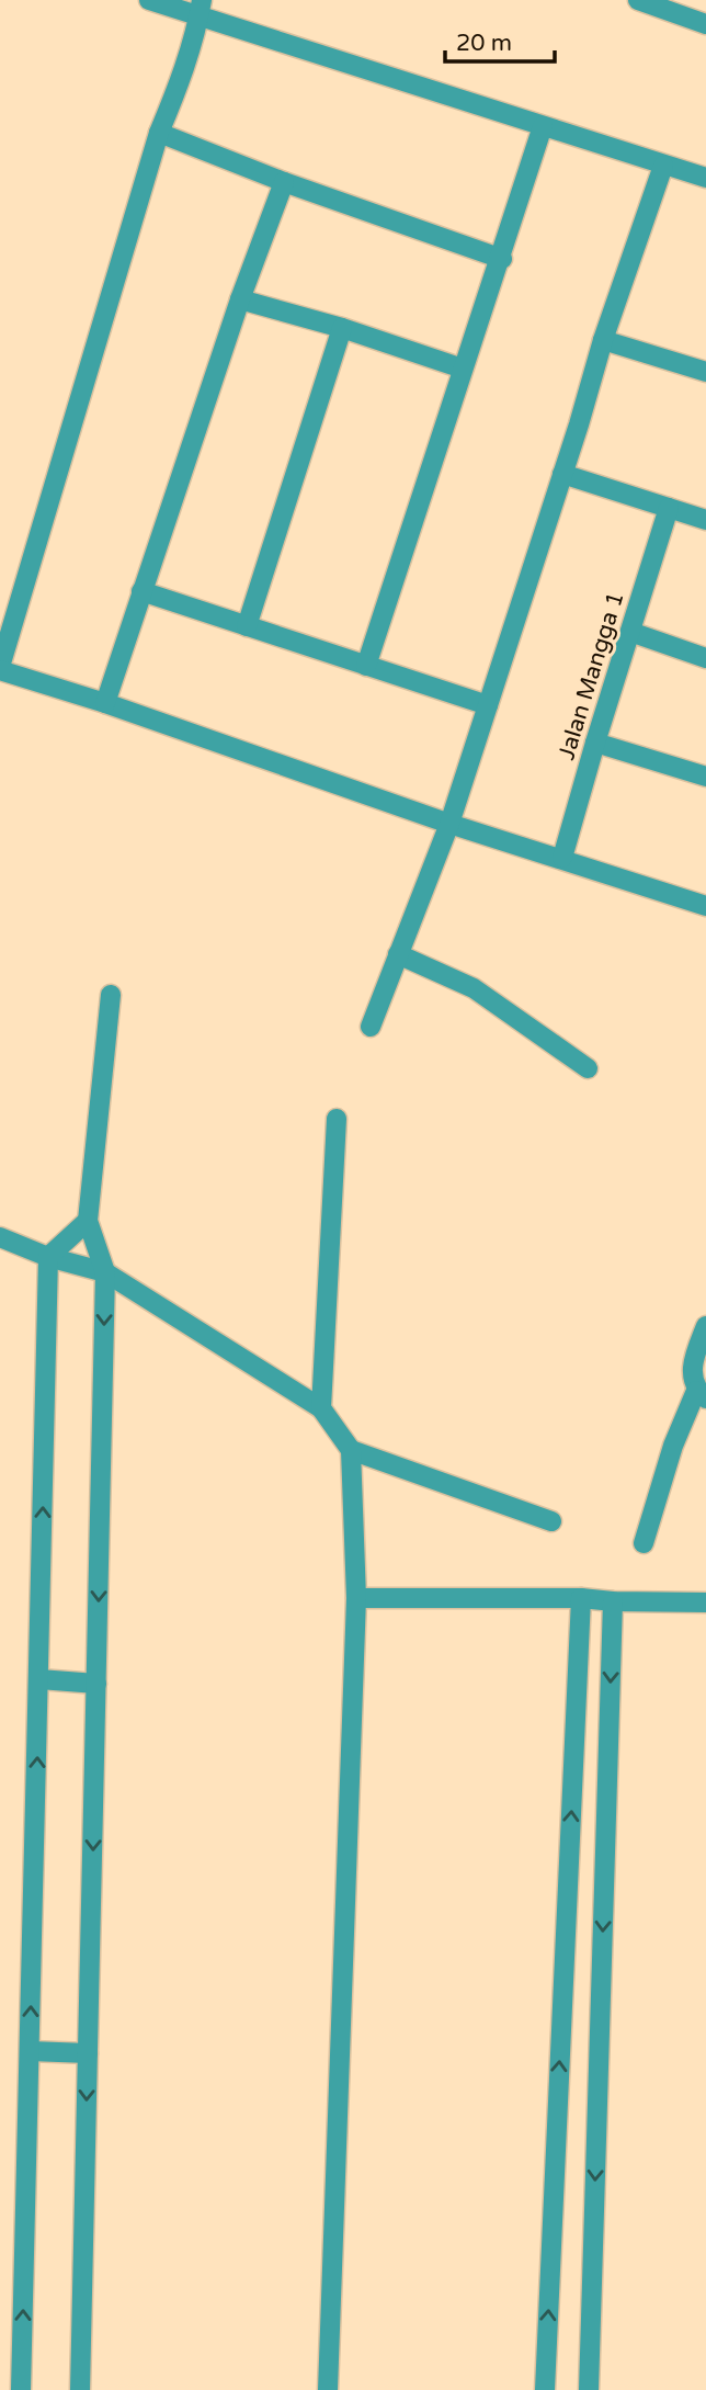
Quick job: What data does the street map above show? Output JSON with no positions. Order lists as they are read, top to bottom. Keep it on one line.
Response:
{"streets":{"street":["Jalan Mangga 1"]},"scale_bar":"20 m"}
